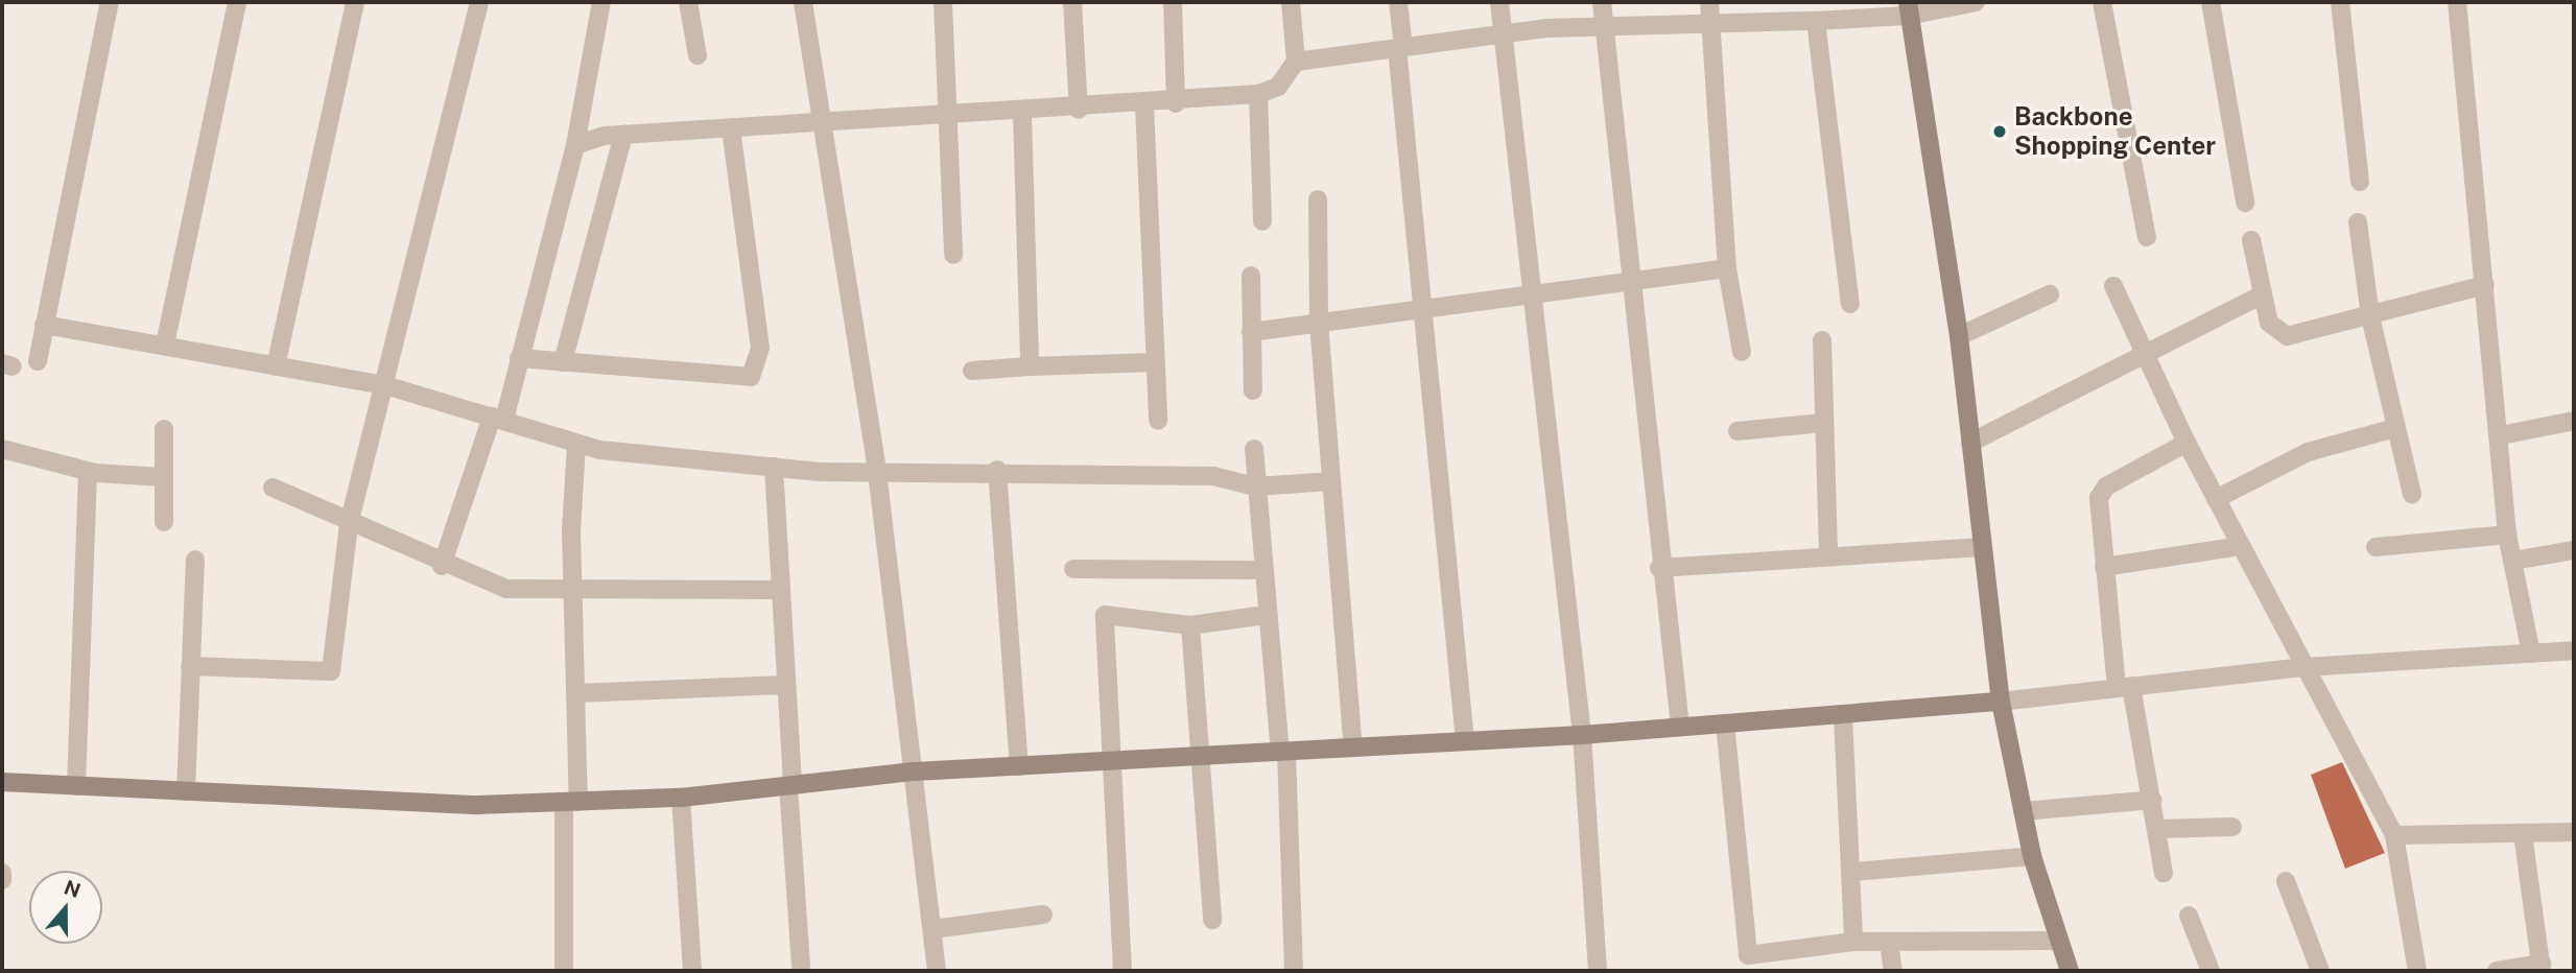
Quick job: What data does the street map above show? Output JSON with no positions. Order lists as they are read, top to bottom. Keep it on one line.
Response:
{"places":["Backbone Shopping Center"],"north":"top"}
